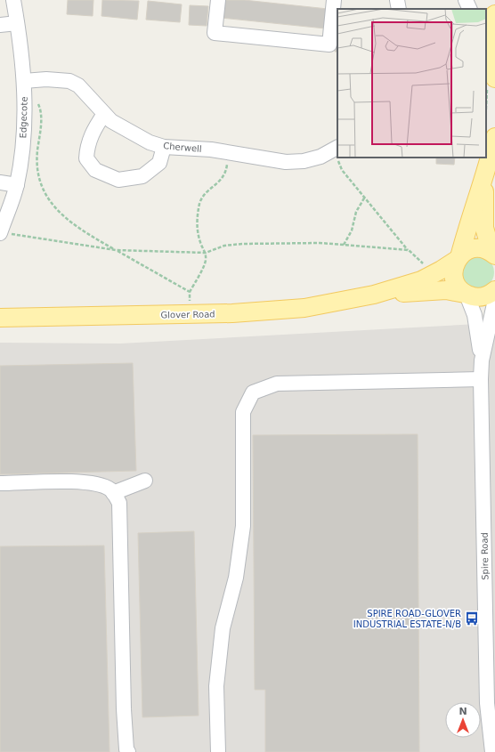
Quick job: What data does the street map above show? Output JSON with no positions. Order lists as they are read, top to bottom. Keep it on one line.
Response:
{"streets":{"main road":["Glover Road"],"street":["Edgecote","Cherwell","Spire Road"]},"crossings":[["Edgecote","Cherwell"],["Glover Road","Spire Road"]],"places":{"bus stop":["SPIRE ROAD-GLOVER INDUSTRIAL ESTATE-N/B"]},"north":"top"}
